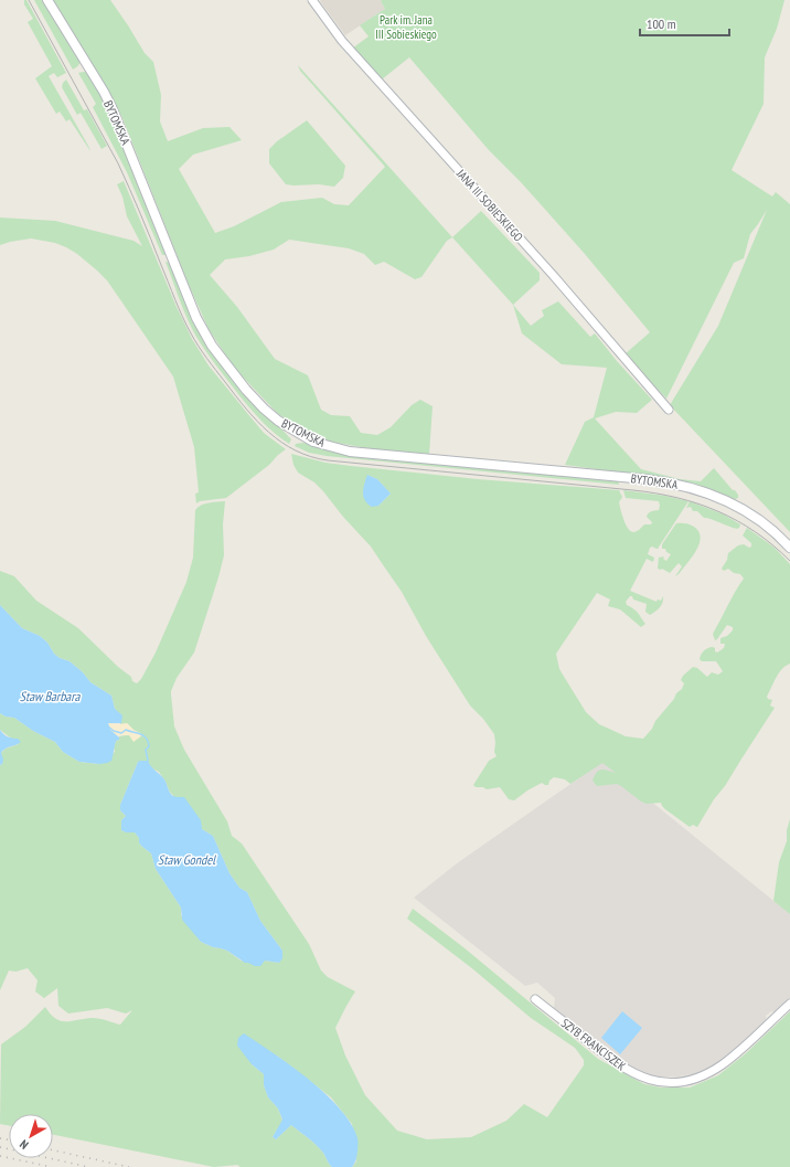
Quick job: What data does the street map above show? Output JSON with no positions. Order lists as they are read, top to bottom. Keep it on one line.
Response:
{"streets":{"street":["BYTOMSKA","JANA III SOBIESKIEGO","SZYB FRANCISZEK"]},"water":["Staw Barbara","Staw Gondel"],"parks":["Park im. Jana III Sobieskiego"],"scale_bar":"100 m","north":"bottom left"}
